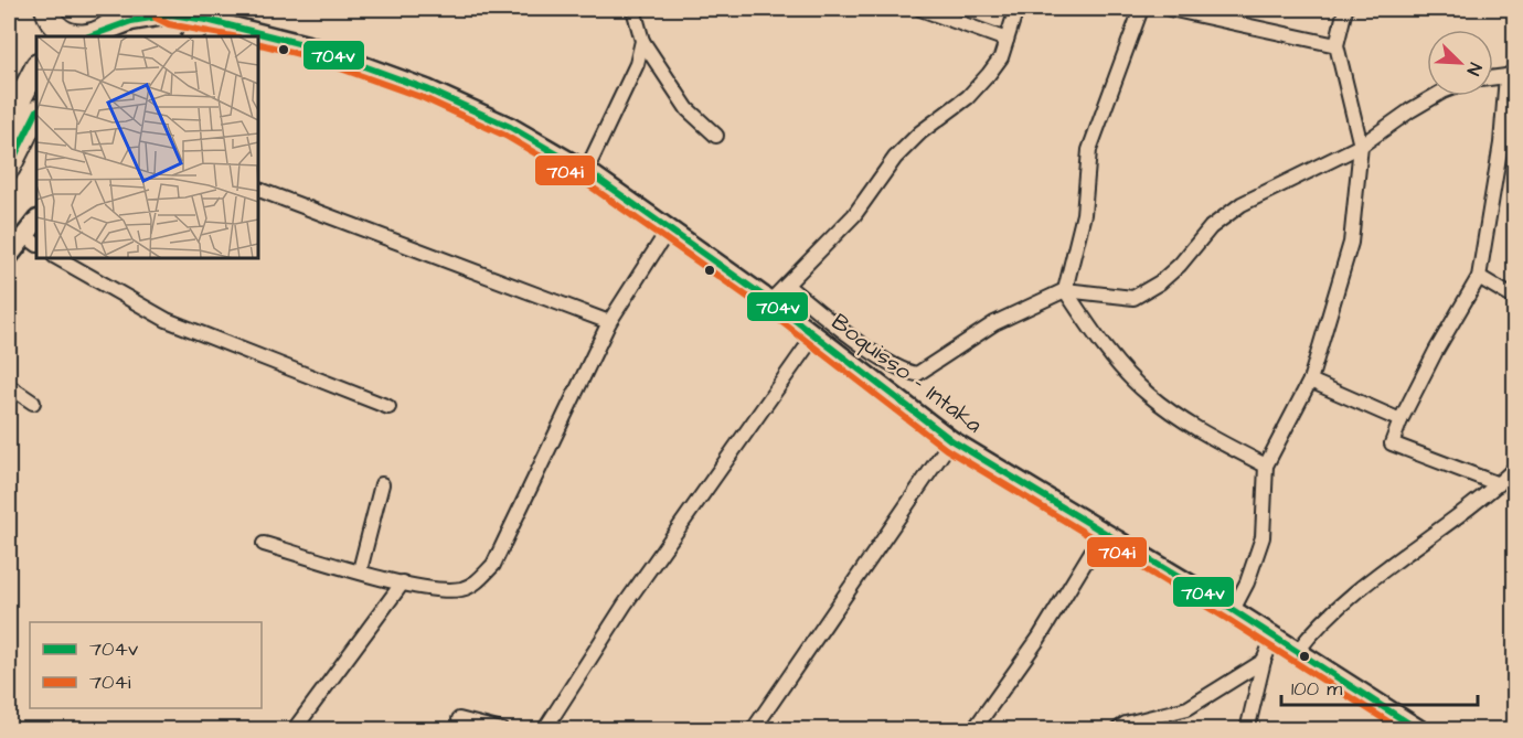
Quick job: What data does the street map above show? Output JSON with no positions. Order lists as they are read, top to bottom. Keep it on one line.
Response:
{"streets":{"street":["Boquisso - Intaka"]},"lines":["transit line 704v","transit line 704i"],"legend":["704v","704i"],"scale_bar":"100 m","north":"bottom right"}
